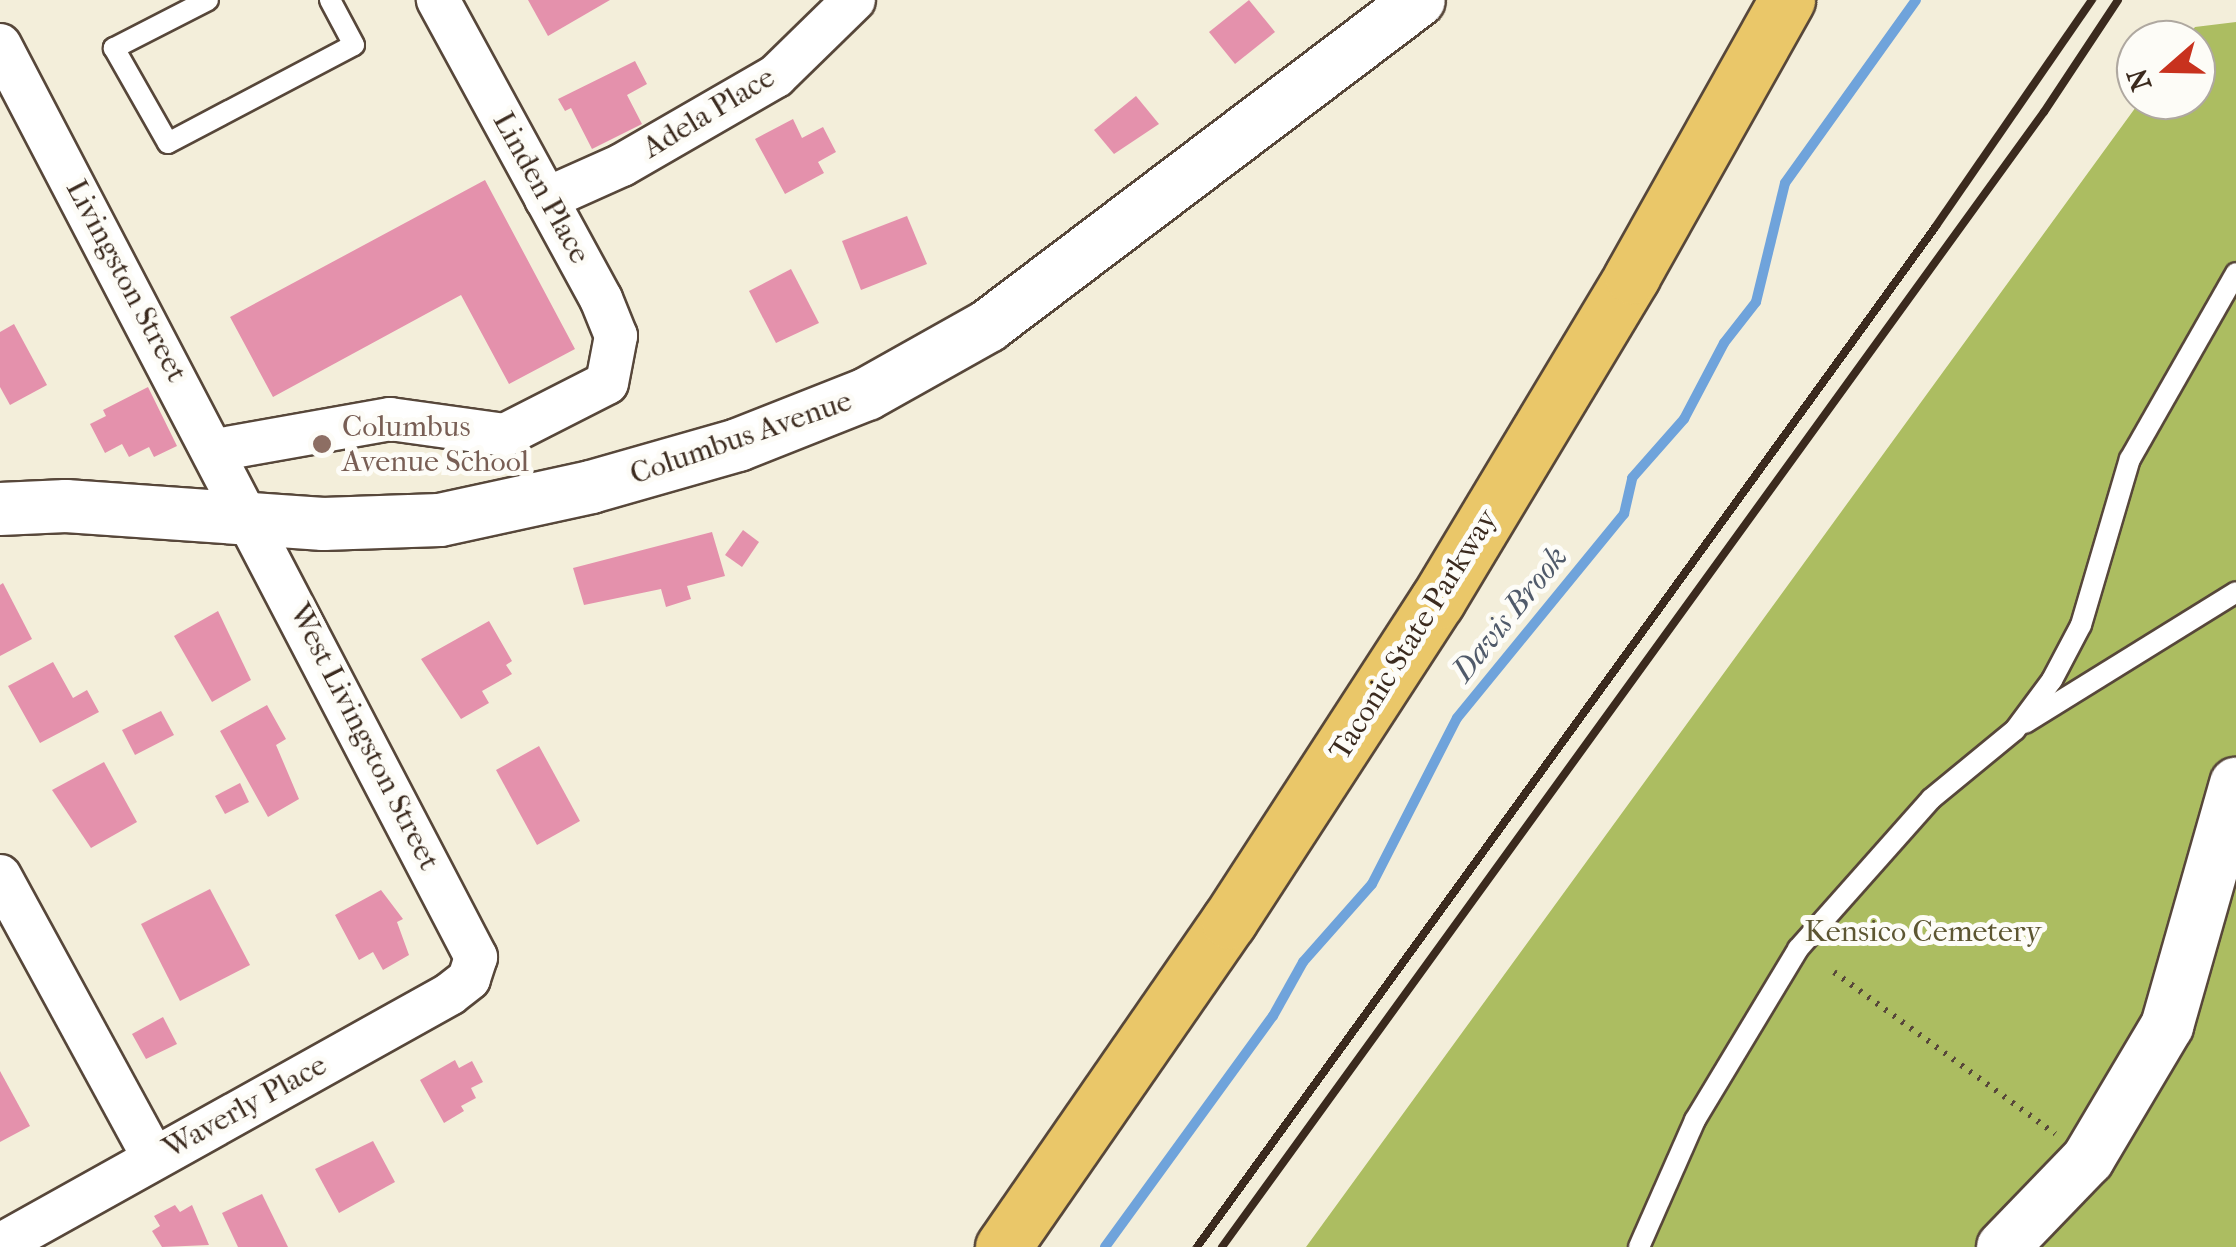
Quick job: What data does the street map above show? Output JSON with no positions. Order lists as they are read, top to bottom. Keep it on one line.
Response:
{"streets":{"highway":["Taconic State Parkway"],"street":["Adela Place","Linden Place","Livingston Street","Columbus Avenue","West Livingston Street","Waverly Place"]},"crossings":[["Adela Place","Linden Place"],["Linden Place","Livingston Street"],["Livingston Street","Columbus Avenue"],["Livingston Street","West Livingston Street"],["Columbus Avenue","West Livingston Street"],["West Livingston Street","Waverly Place"]],"water":["Davis Brook"],"parks":["Kensico Cemetery"],"places":["Columbus Avenue School"],"north":"left"}
